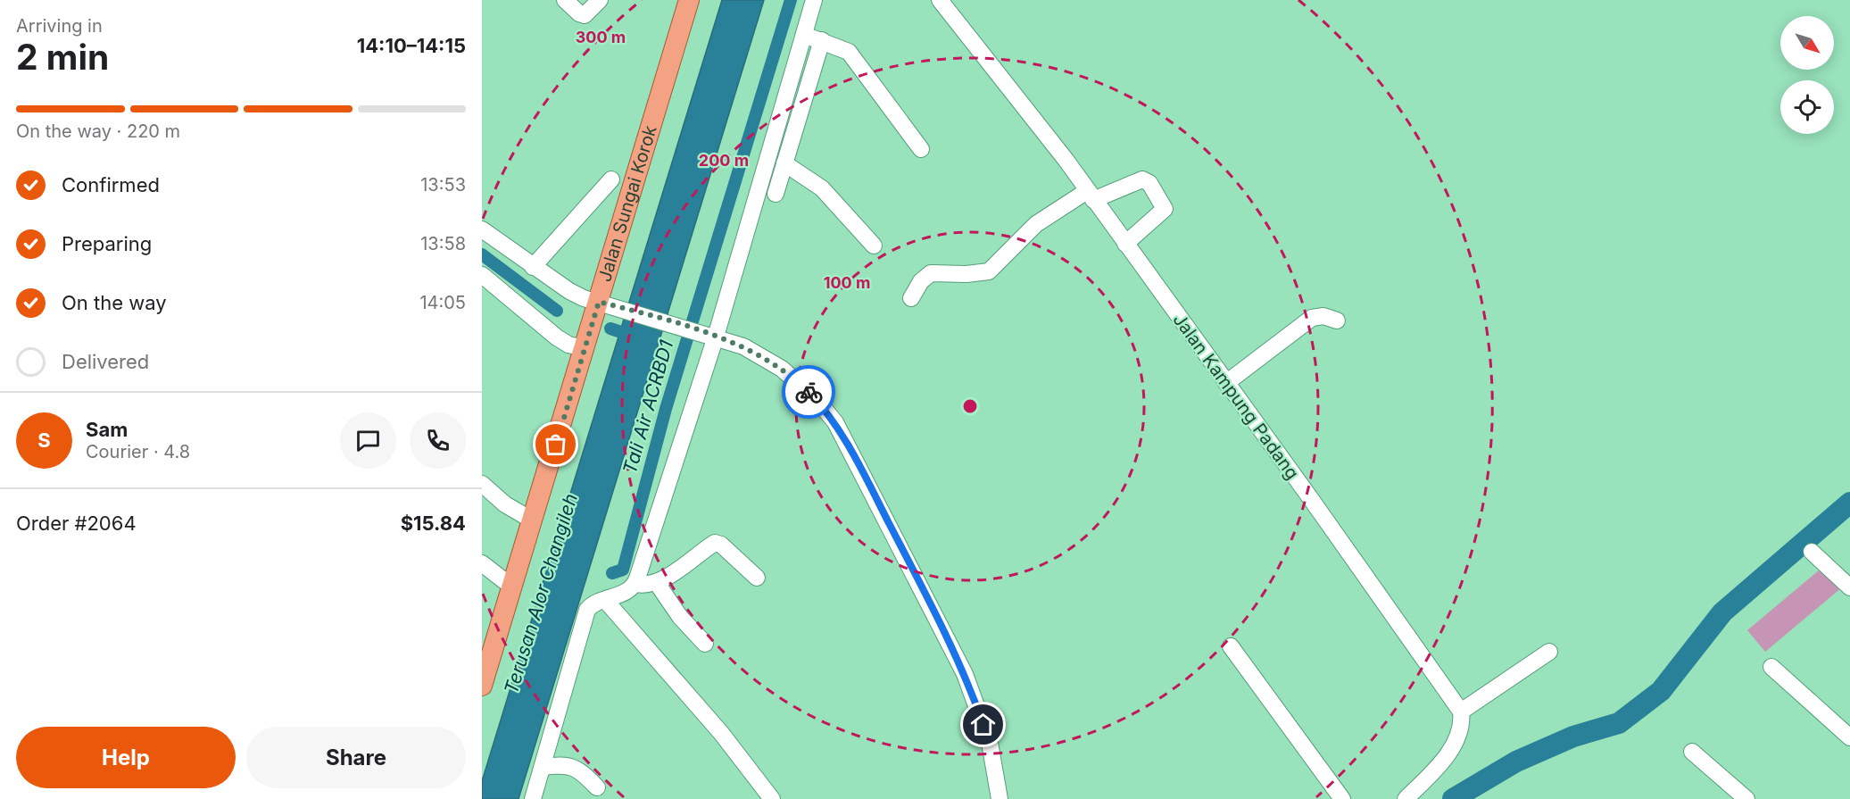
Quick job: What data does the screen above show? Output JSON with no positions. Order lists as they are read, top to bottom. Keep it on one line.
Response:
{"streets":{"main road":["Jalan Sungai Korok"],"street":["Jalan Kampung Padang"]},"water":["Tali Air ACRBD1","Terusan Alor Changileh"],"north":"bottom right","page":{"heading":["2 min","Arriving in","14:10–14:15"],"panel":["Sam","Courier · 4.8","Order #2064","$15.84"],"bar":"On the way · 220 m","list":[["Confirmed","13:53"],["Preparing","13:58"],["On the way","14:05"],"Delivered"],"round":"S","buttons":["Help","Share"]},"rings":["300 m","200 m","100 m"]}
